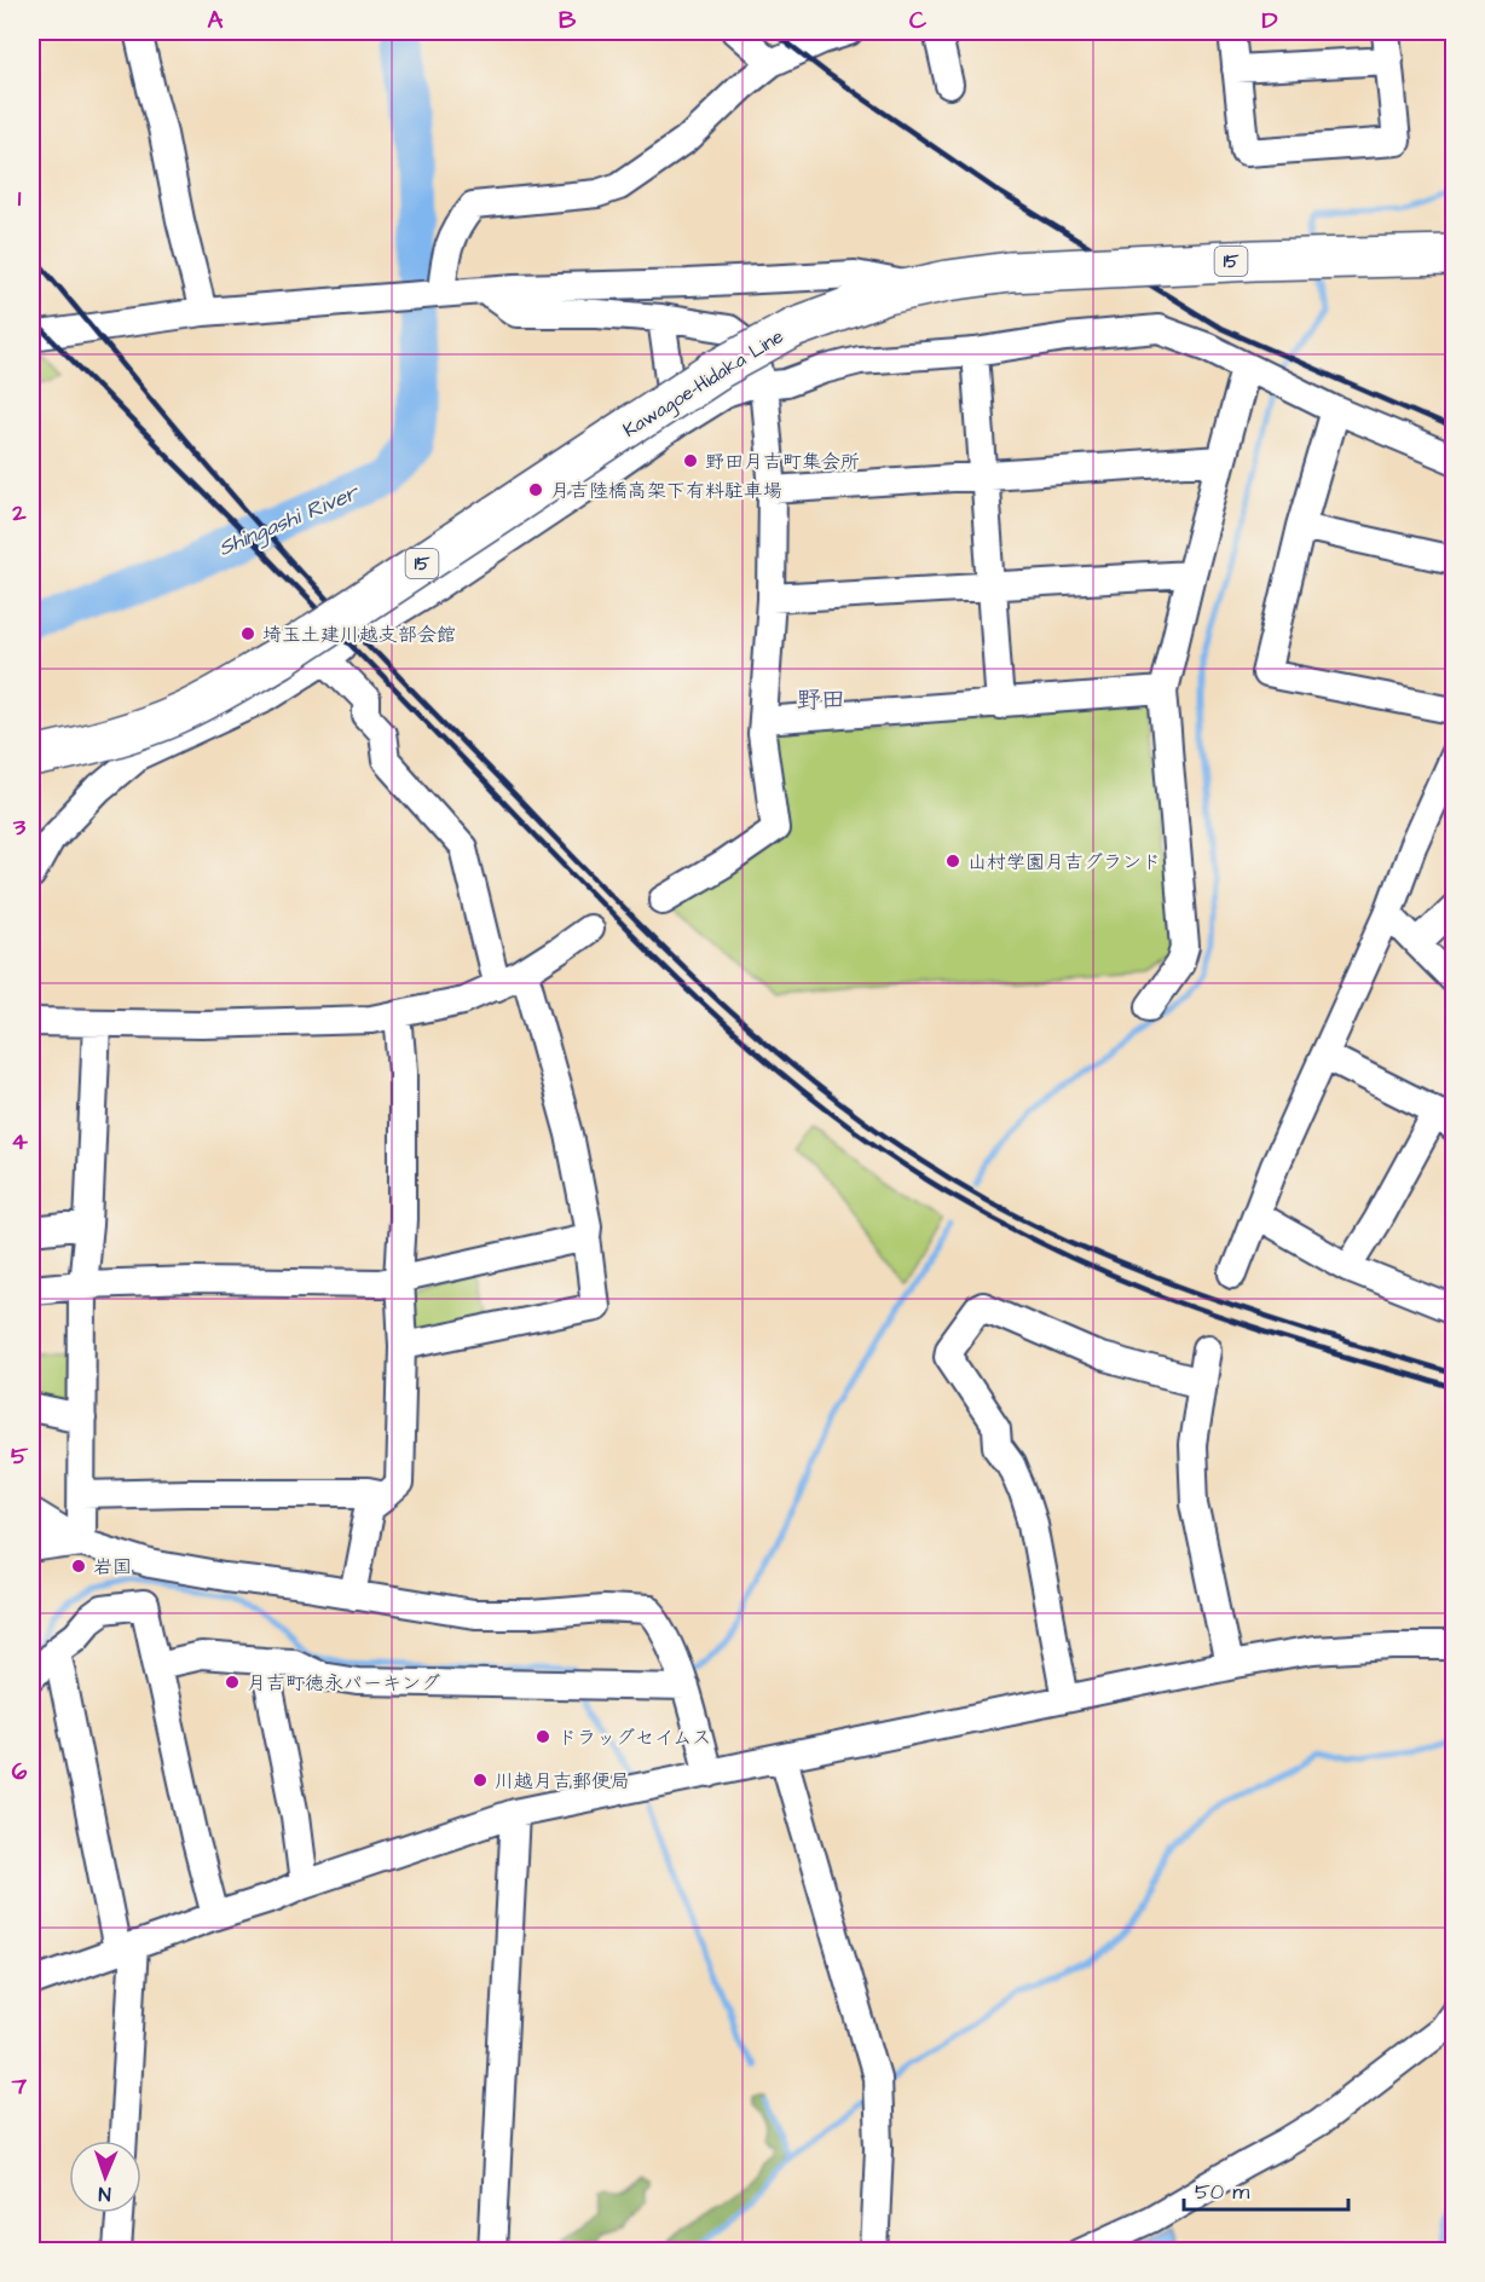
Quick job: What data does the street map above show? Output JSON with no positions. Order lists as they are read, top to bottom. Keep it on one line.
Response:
{"streets":{"main road":["15","Kawagoe-Hidaka Line"]},"districts":["野田"],"water":["Shingashi River"],"places":["野田月吉町集会所","月吉陸橋高架下有料駐車場","埼玉土建川越支部会館","山村学園月吉グランド","岩国","月吉町徳永パーキング","ドラッグセイムス","川越月吉郵便局"],"scale_bar":"50 m","north":"bottom","grid":{"columns":["A","B","C","D"],"rows":["1","2","3","4","5","6","7"]}}
